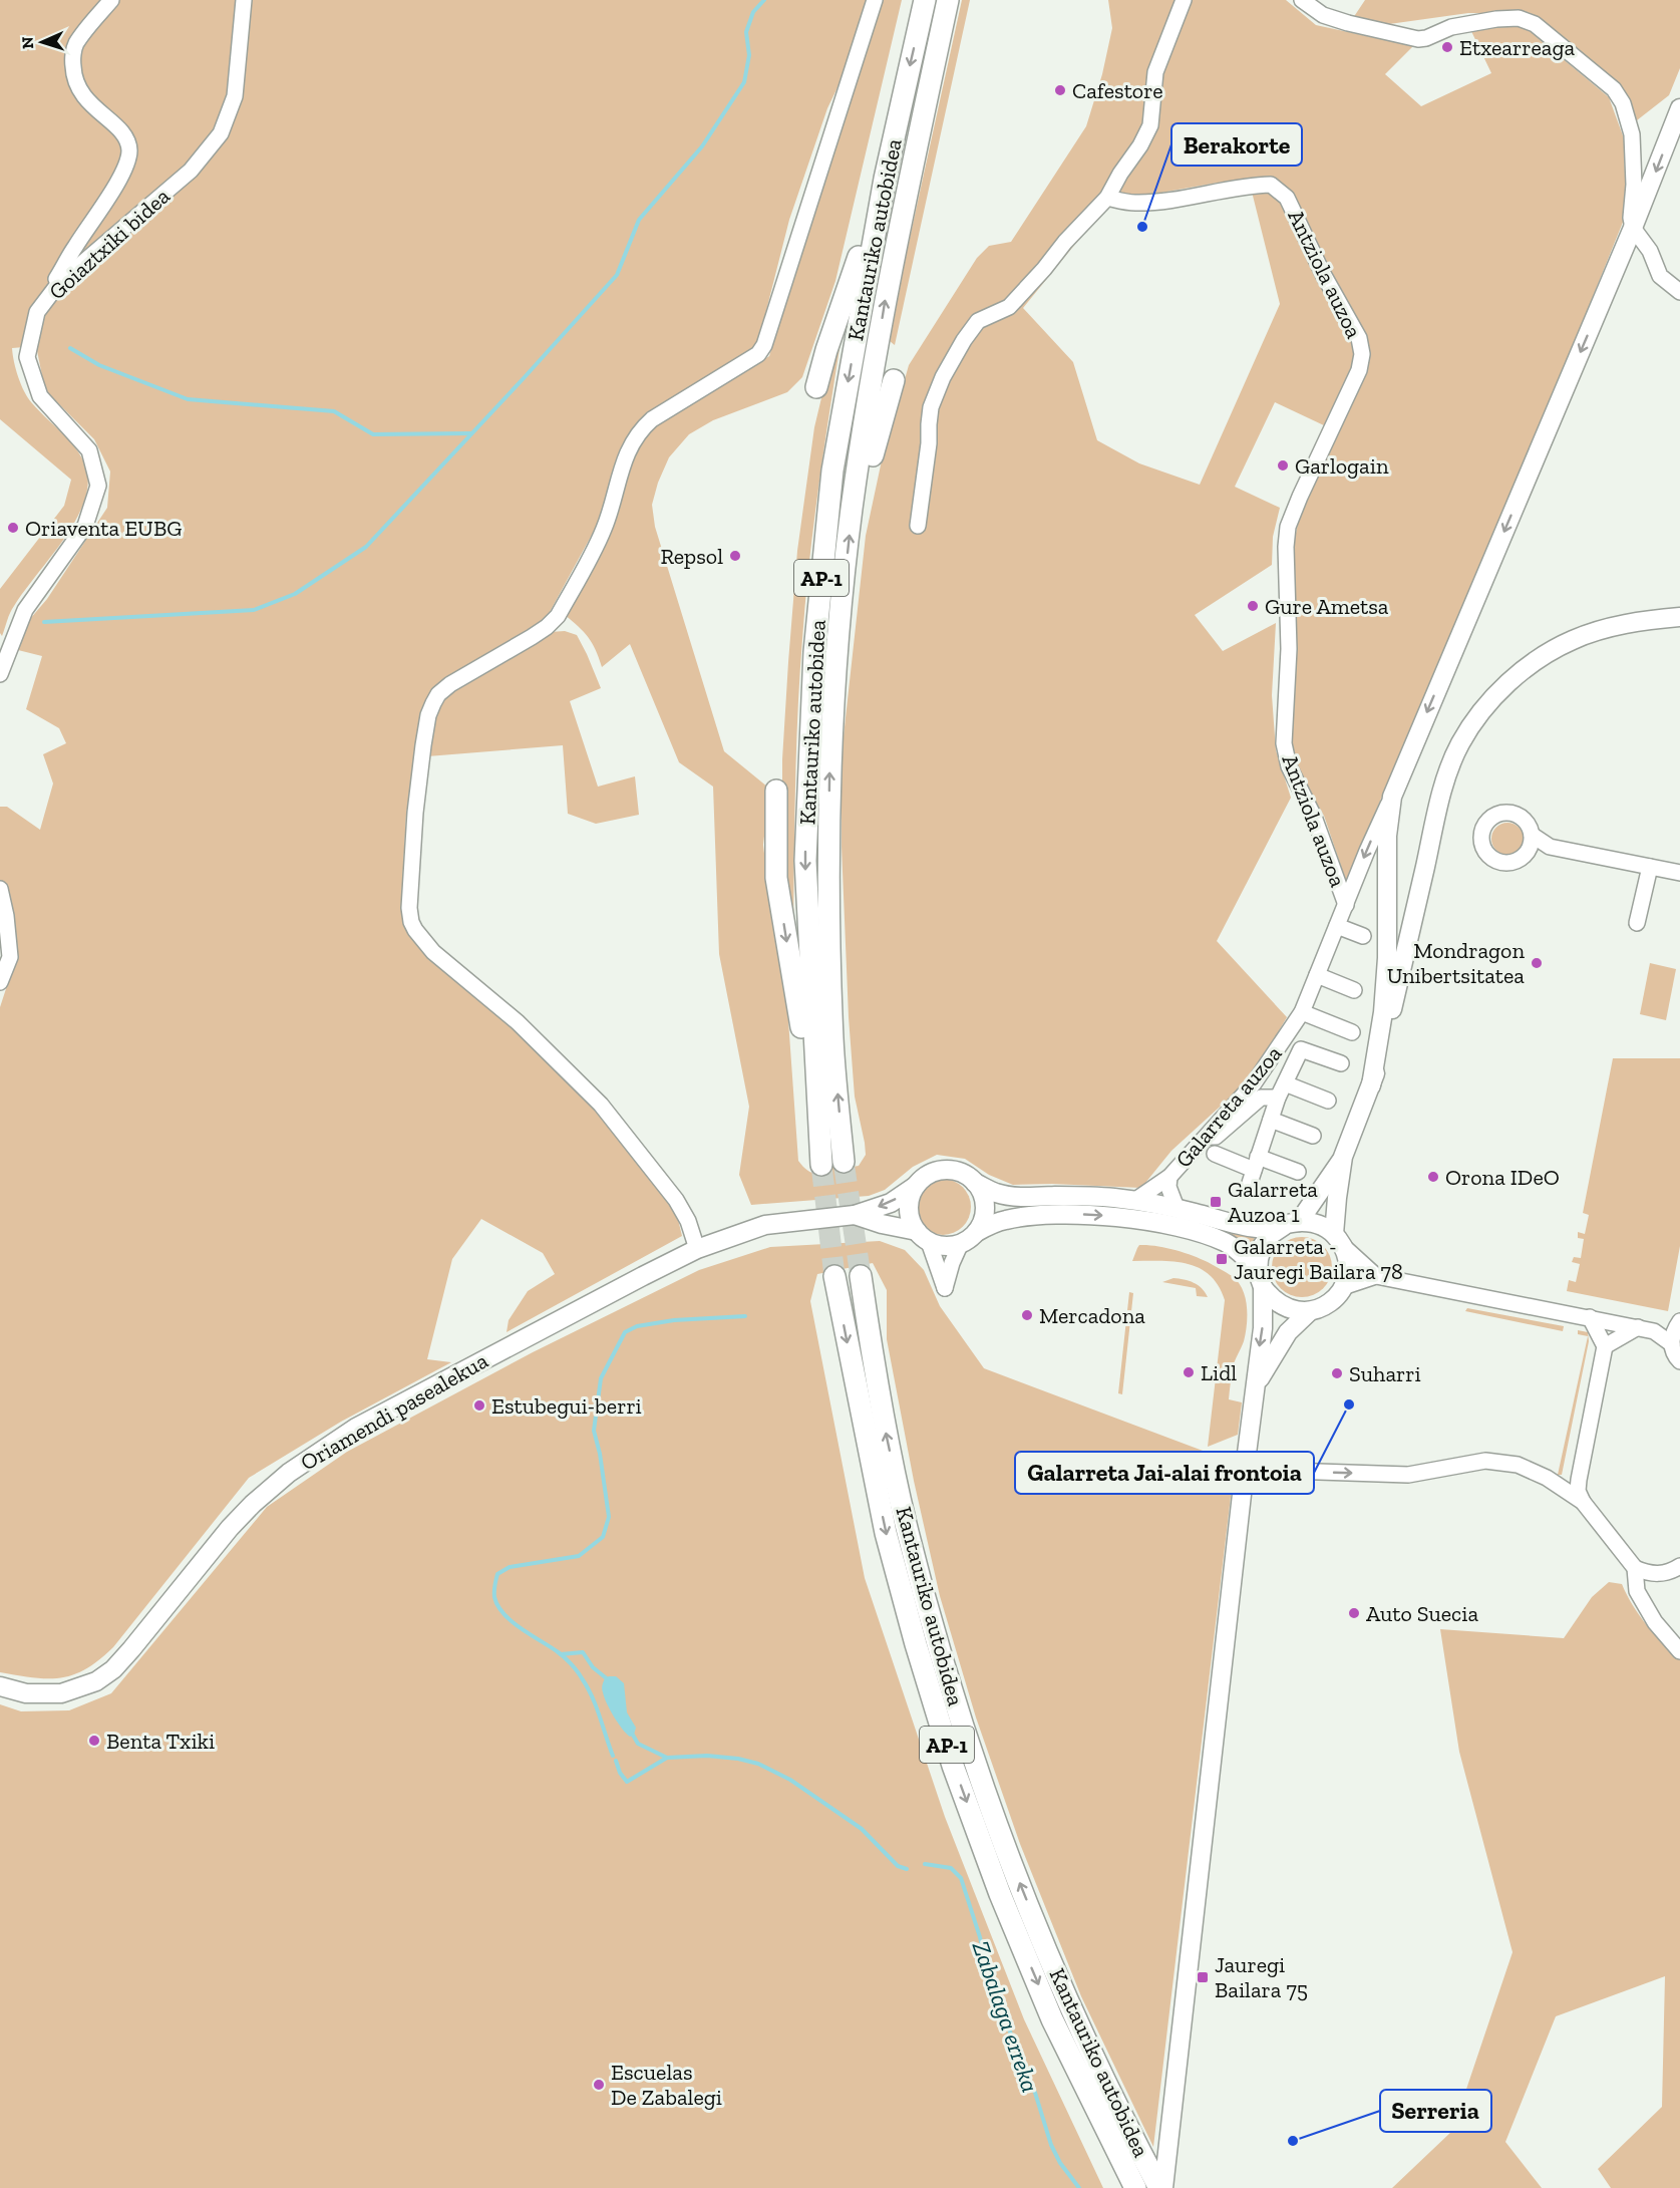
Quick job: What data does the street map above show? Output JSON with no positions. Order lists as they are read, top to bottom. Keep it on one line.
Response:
{"streets":{"highway":["Kantauriko autobidea","AP-1"],"main road":["Oriamendi pasealekua"],"street":["Goiaztxiki bidea","Antziola auzoa","Galarreta auzoa"]},"crossings":[["Antziola auzoa","Galarreta auzoa"]],"water":["Zabalaga erreka"],"places":{"other":["Etxearreaga","Cafestore","Berakorte","Garlogain","Oriaventa EUBG","Repsol","Gure Ametsa","Mondragon Unibertsitatea","Orona IDeO","Mercadona","Lidl","Suharri","Galarreta Jai-alai frontoia","Estubegui-berri","Auto Suecia","Benta Txiki","Escuelas De Zabalegi","Serreria"],"transit":["Galarreta Auzoa 1","Galarreta - Jauregi Bailara 78","Jauregi Bailara 75"]},"north":"left"}
